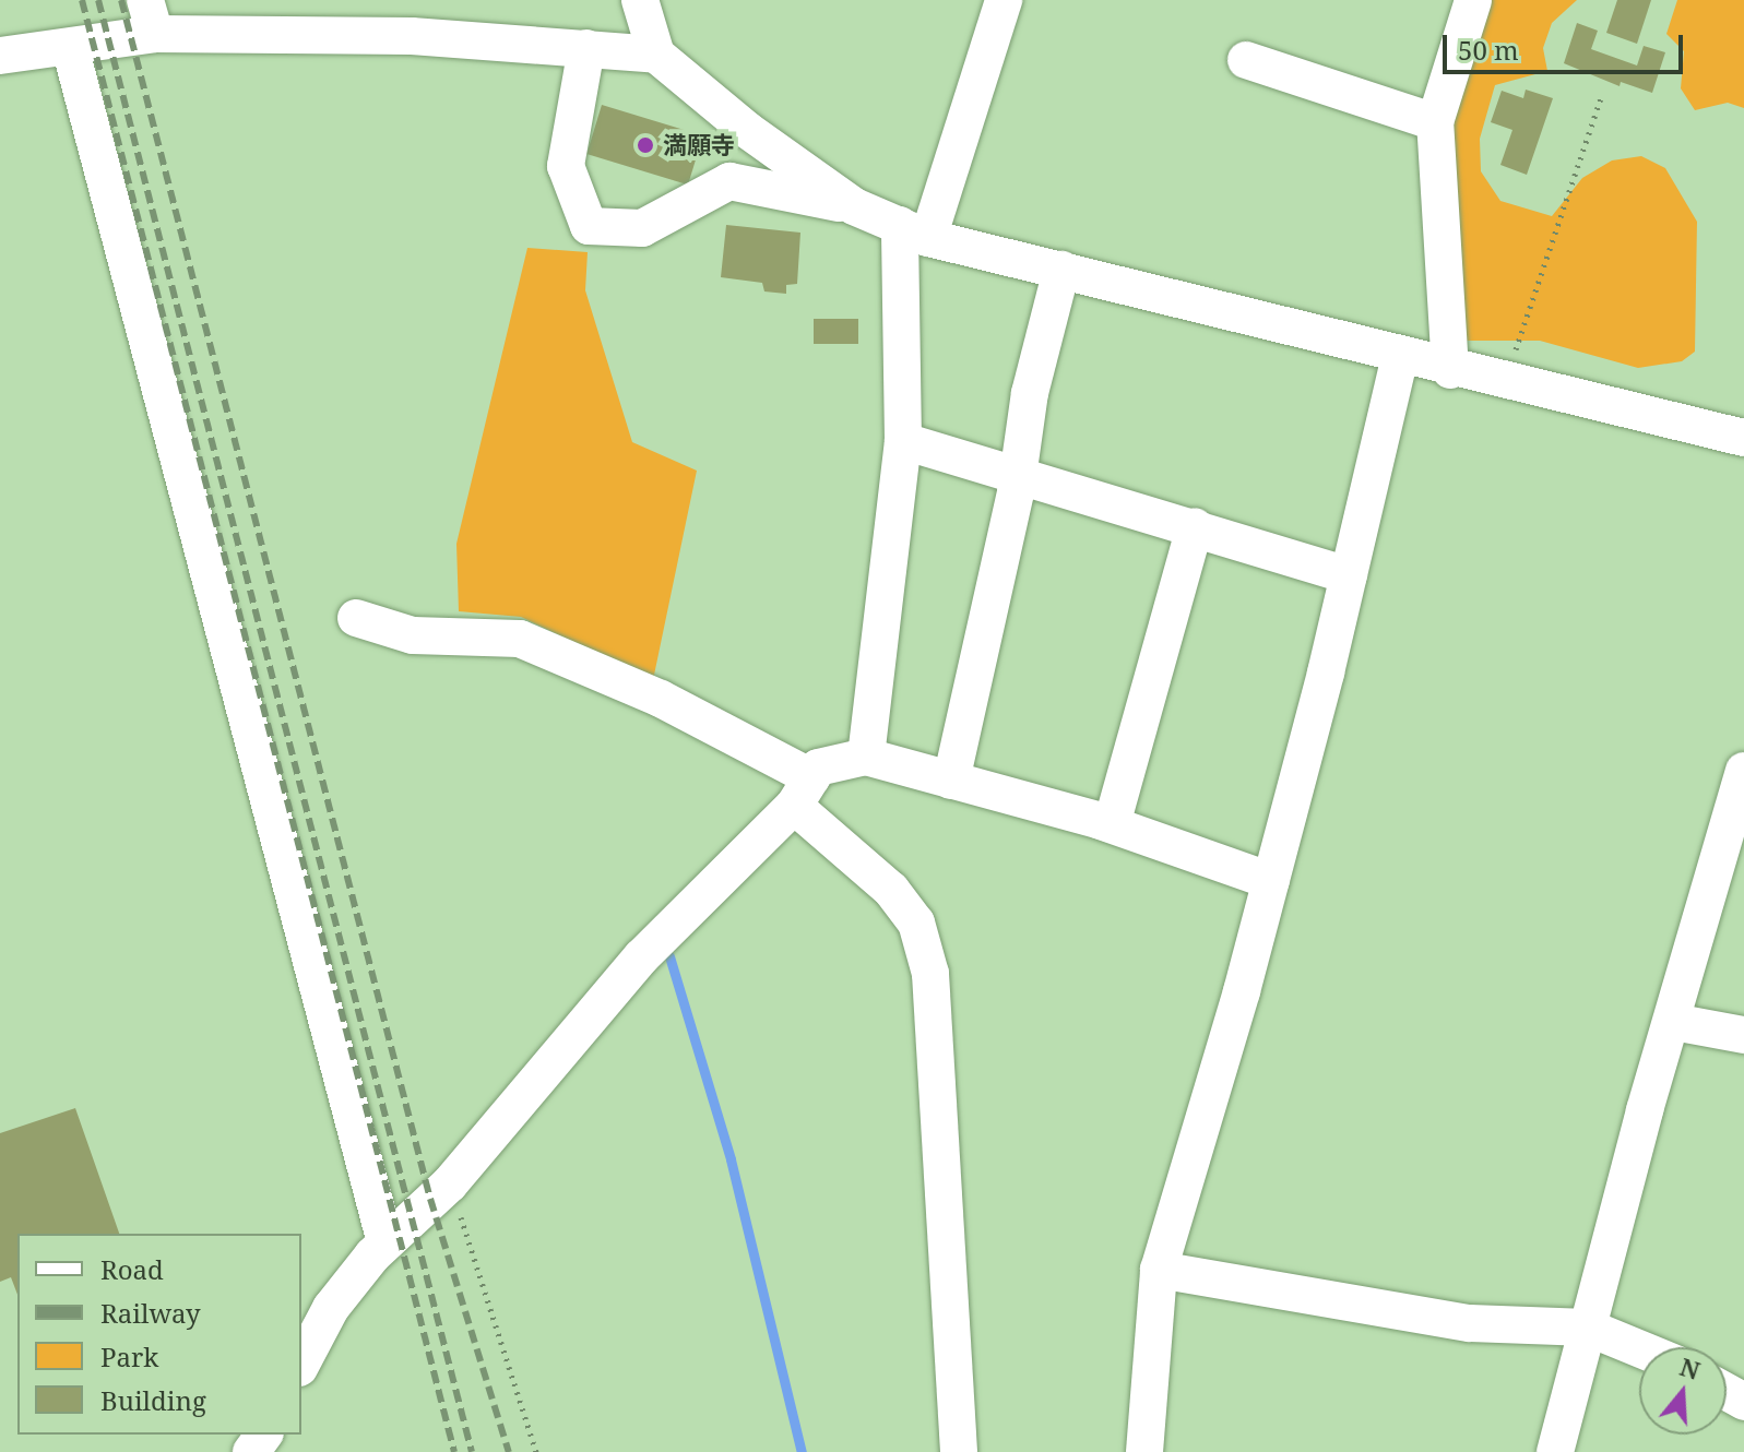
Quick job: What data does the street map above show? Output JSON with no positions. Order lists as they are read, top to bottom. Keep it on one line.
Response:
{"places":["満願寺"],"legend":["Road","Railway","Park","Building"],"scale_bar":"50 m","north":"top"}
